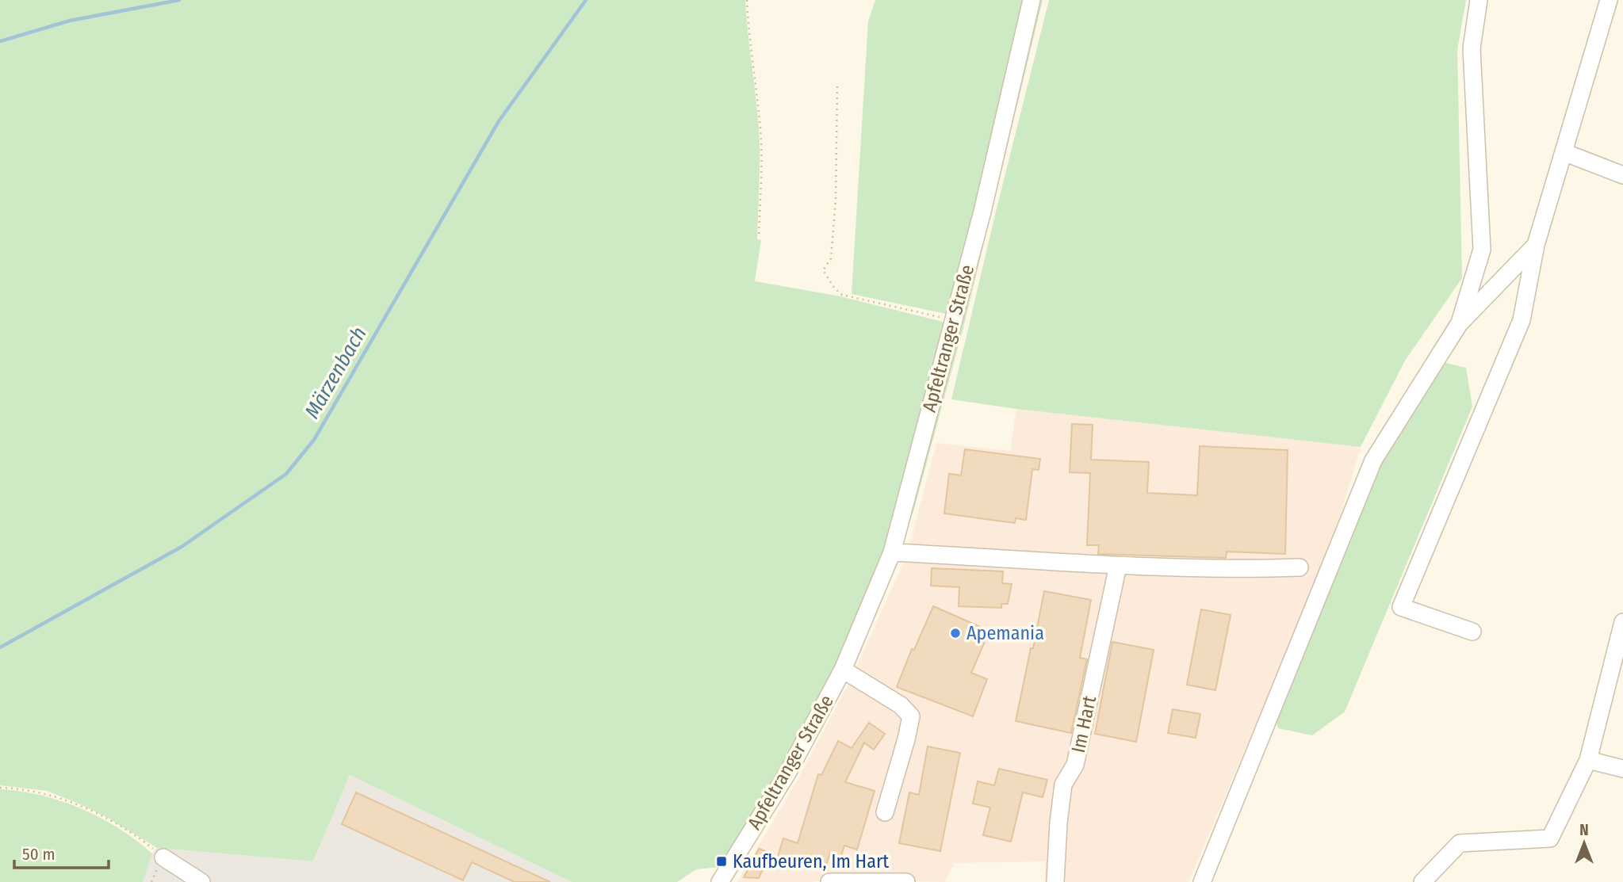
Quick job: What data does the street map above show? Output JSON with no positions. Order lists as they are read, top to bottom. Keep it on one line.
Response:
{"streets":{"street":["Apfeltranger Straße","Im Hart"]},"water":["Märzenbach"],"places":{"other":["Apemania"],"transit":["Kaufbeuren, Im Hart"]},"scale_bar":"50 m","north":"top"}
